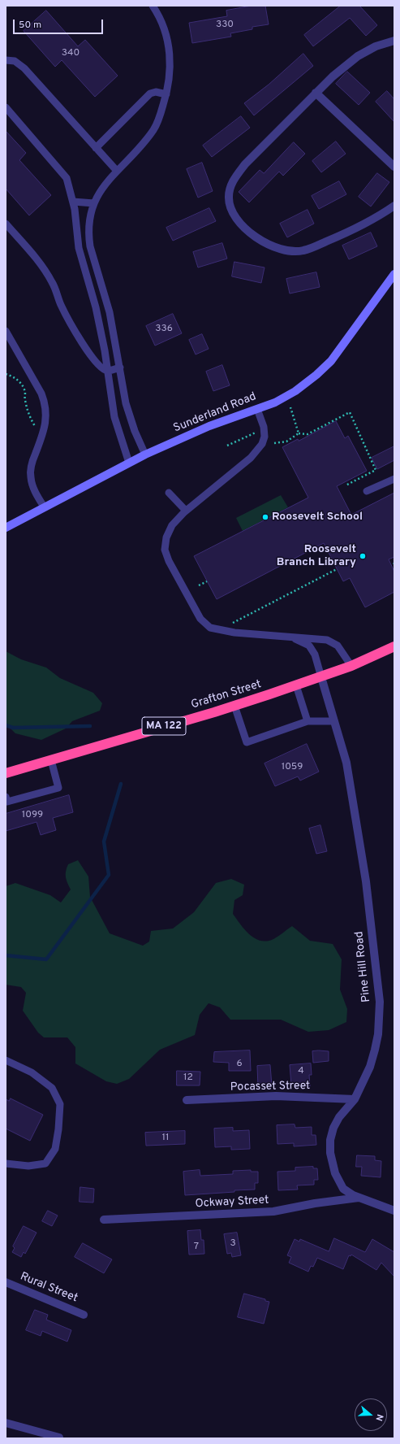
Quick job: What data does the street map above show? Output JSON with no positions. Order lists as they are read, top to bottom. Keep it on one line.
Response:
{"streets":{"highway":["Grafton Street","MA 122"],"street":["Sunderland Road","Pine Hill Road","Pocasset Street","Ockway Street","Rural Street"]},"crossings":[["Grafton Street","Pine Hill Road"],["Pine Hill Road","Pocasset Street"],["Pine Hill Road","Ockway Street"]],"places":["Roosevelt School","Roosevelt Branch Library"],"house_numbers":["330","340","336","1059","1099","6","4","12","11","3","7"],"scale_bar":"50 m","north":"right"}
